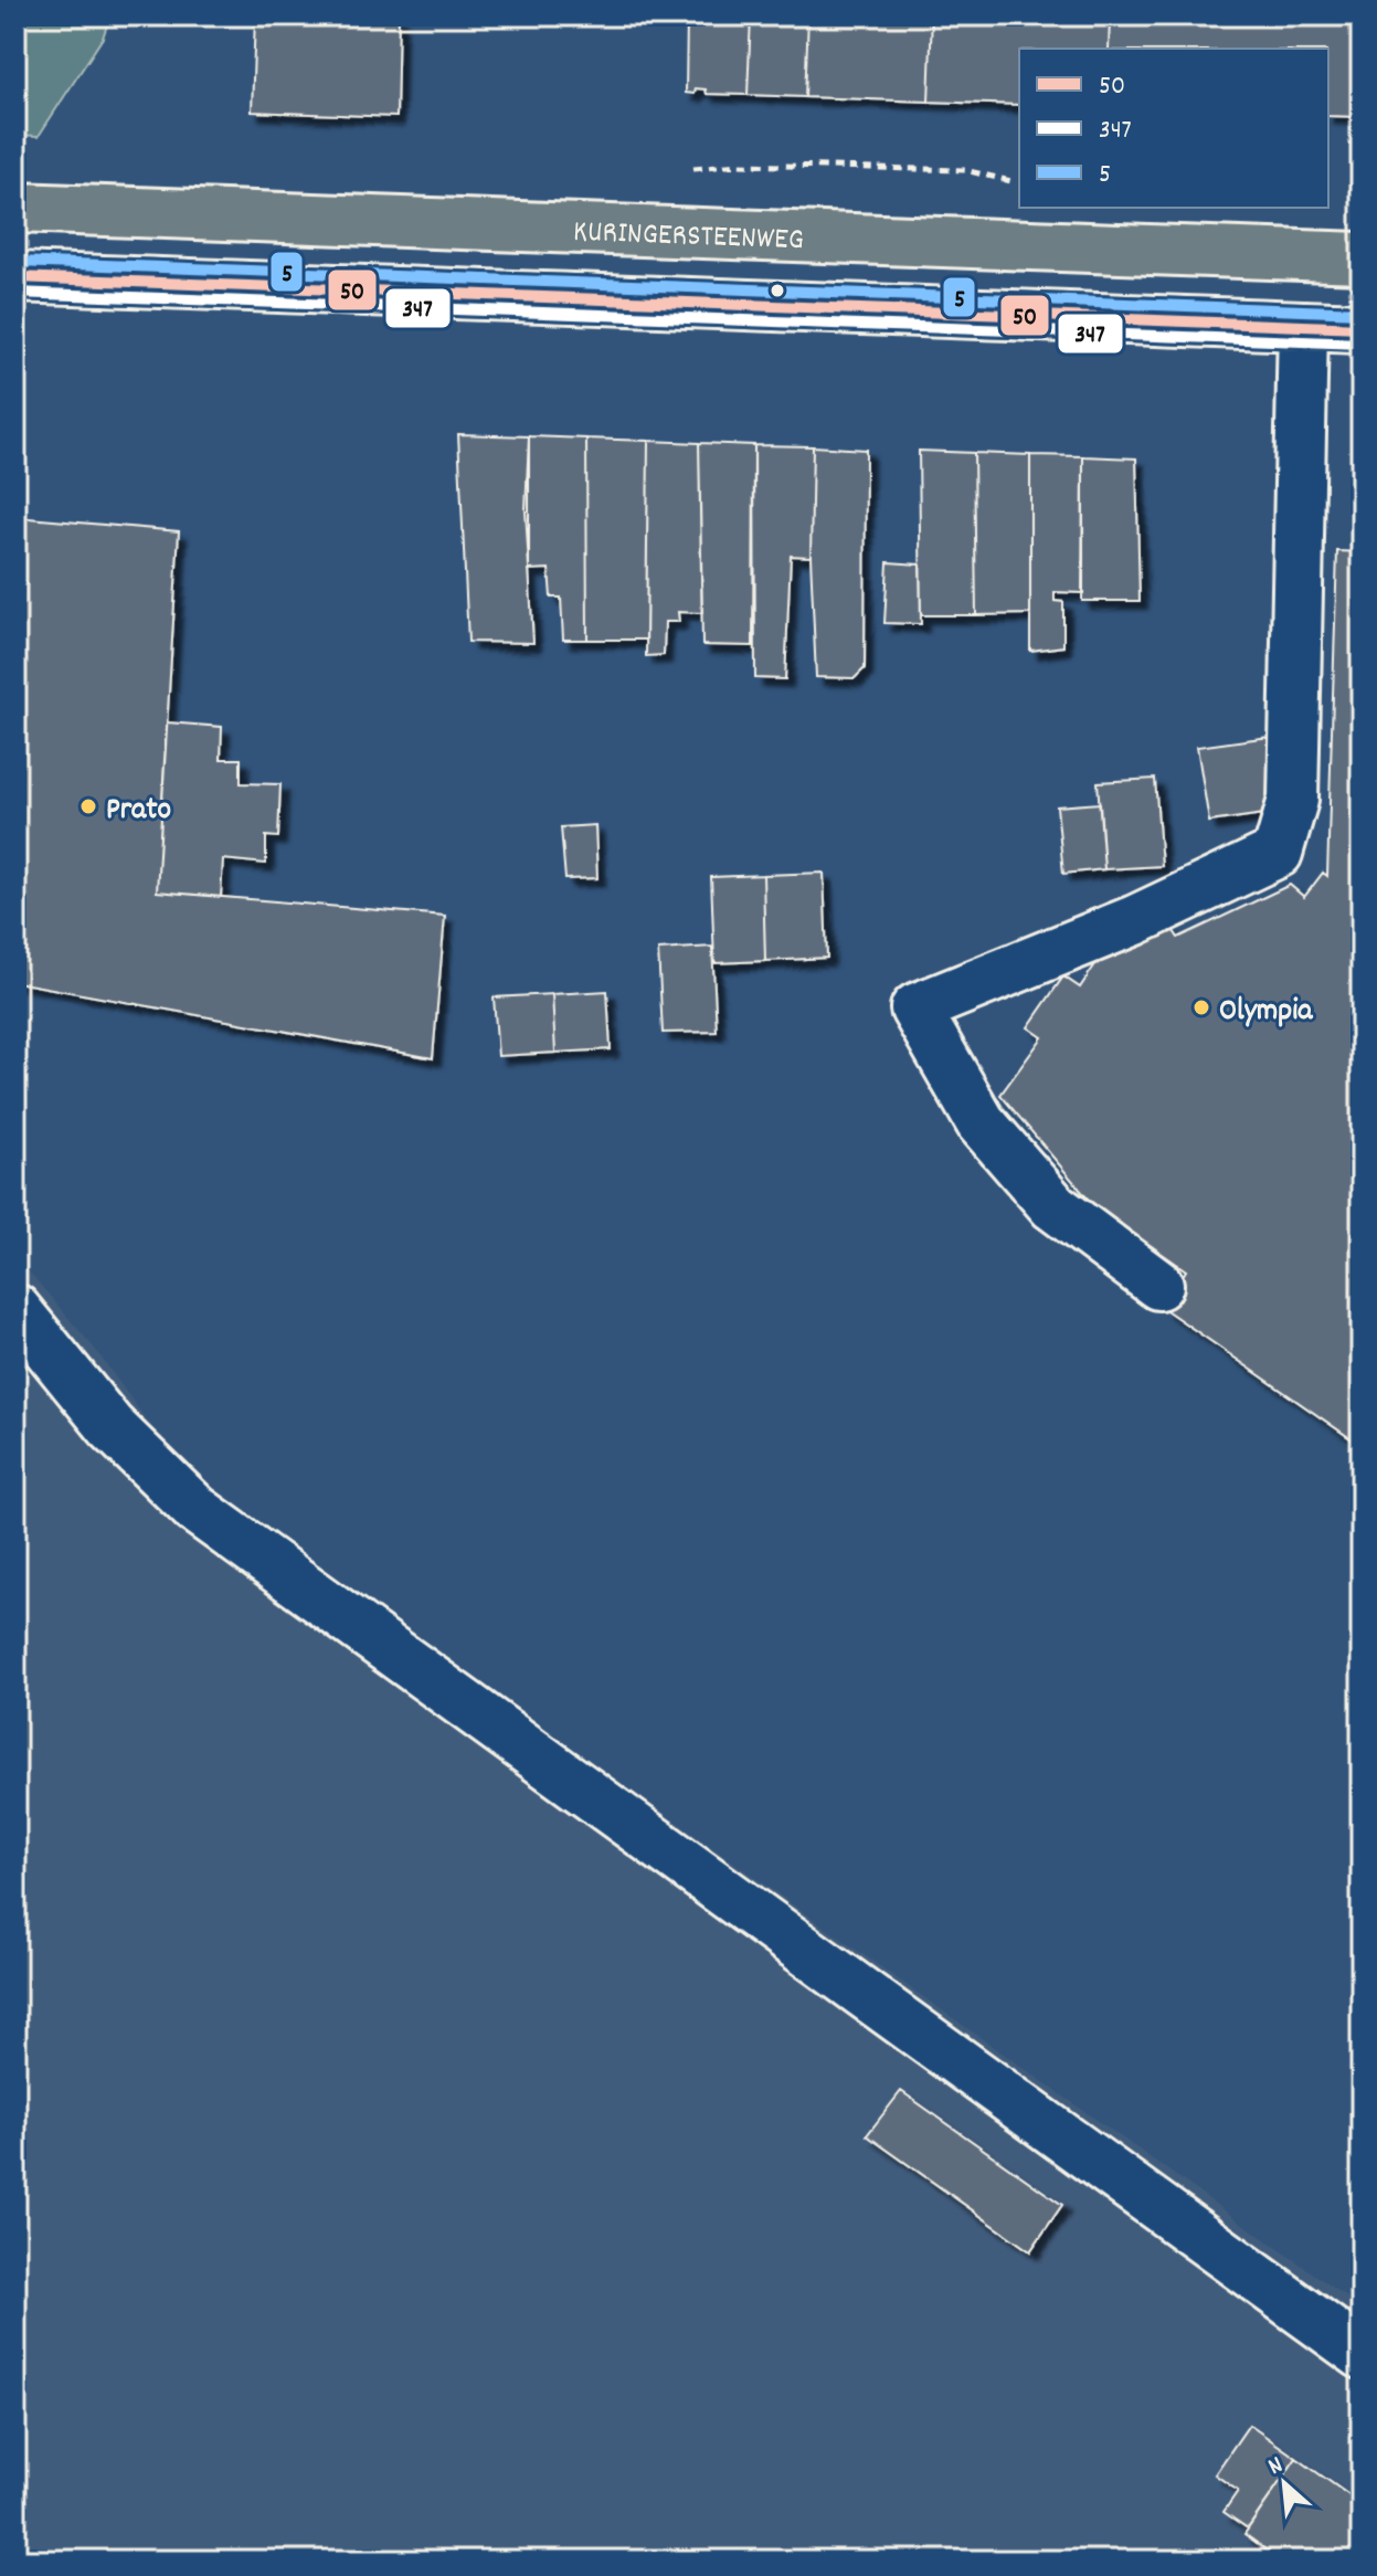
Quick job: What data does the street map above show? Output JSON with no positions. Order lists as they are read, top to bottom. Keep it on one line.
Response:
{"streets":{"main road":["KURINGERSTEENWEG"]},"places":["Prato","Olympia"],"lines":["transit line 5","transit line 50","transit line 347"],"legend":["50","347","5"],"north":"top left"}
